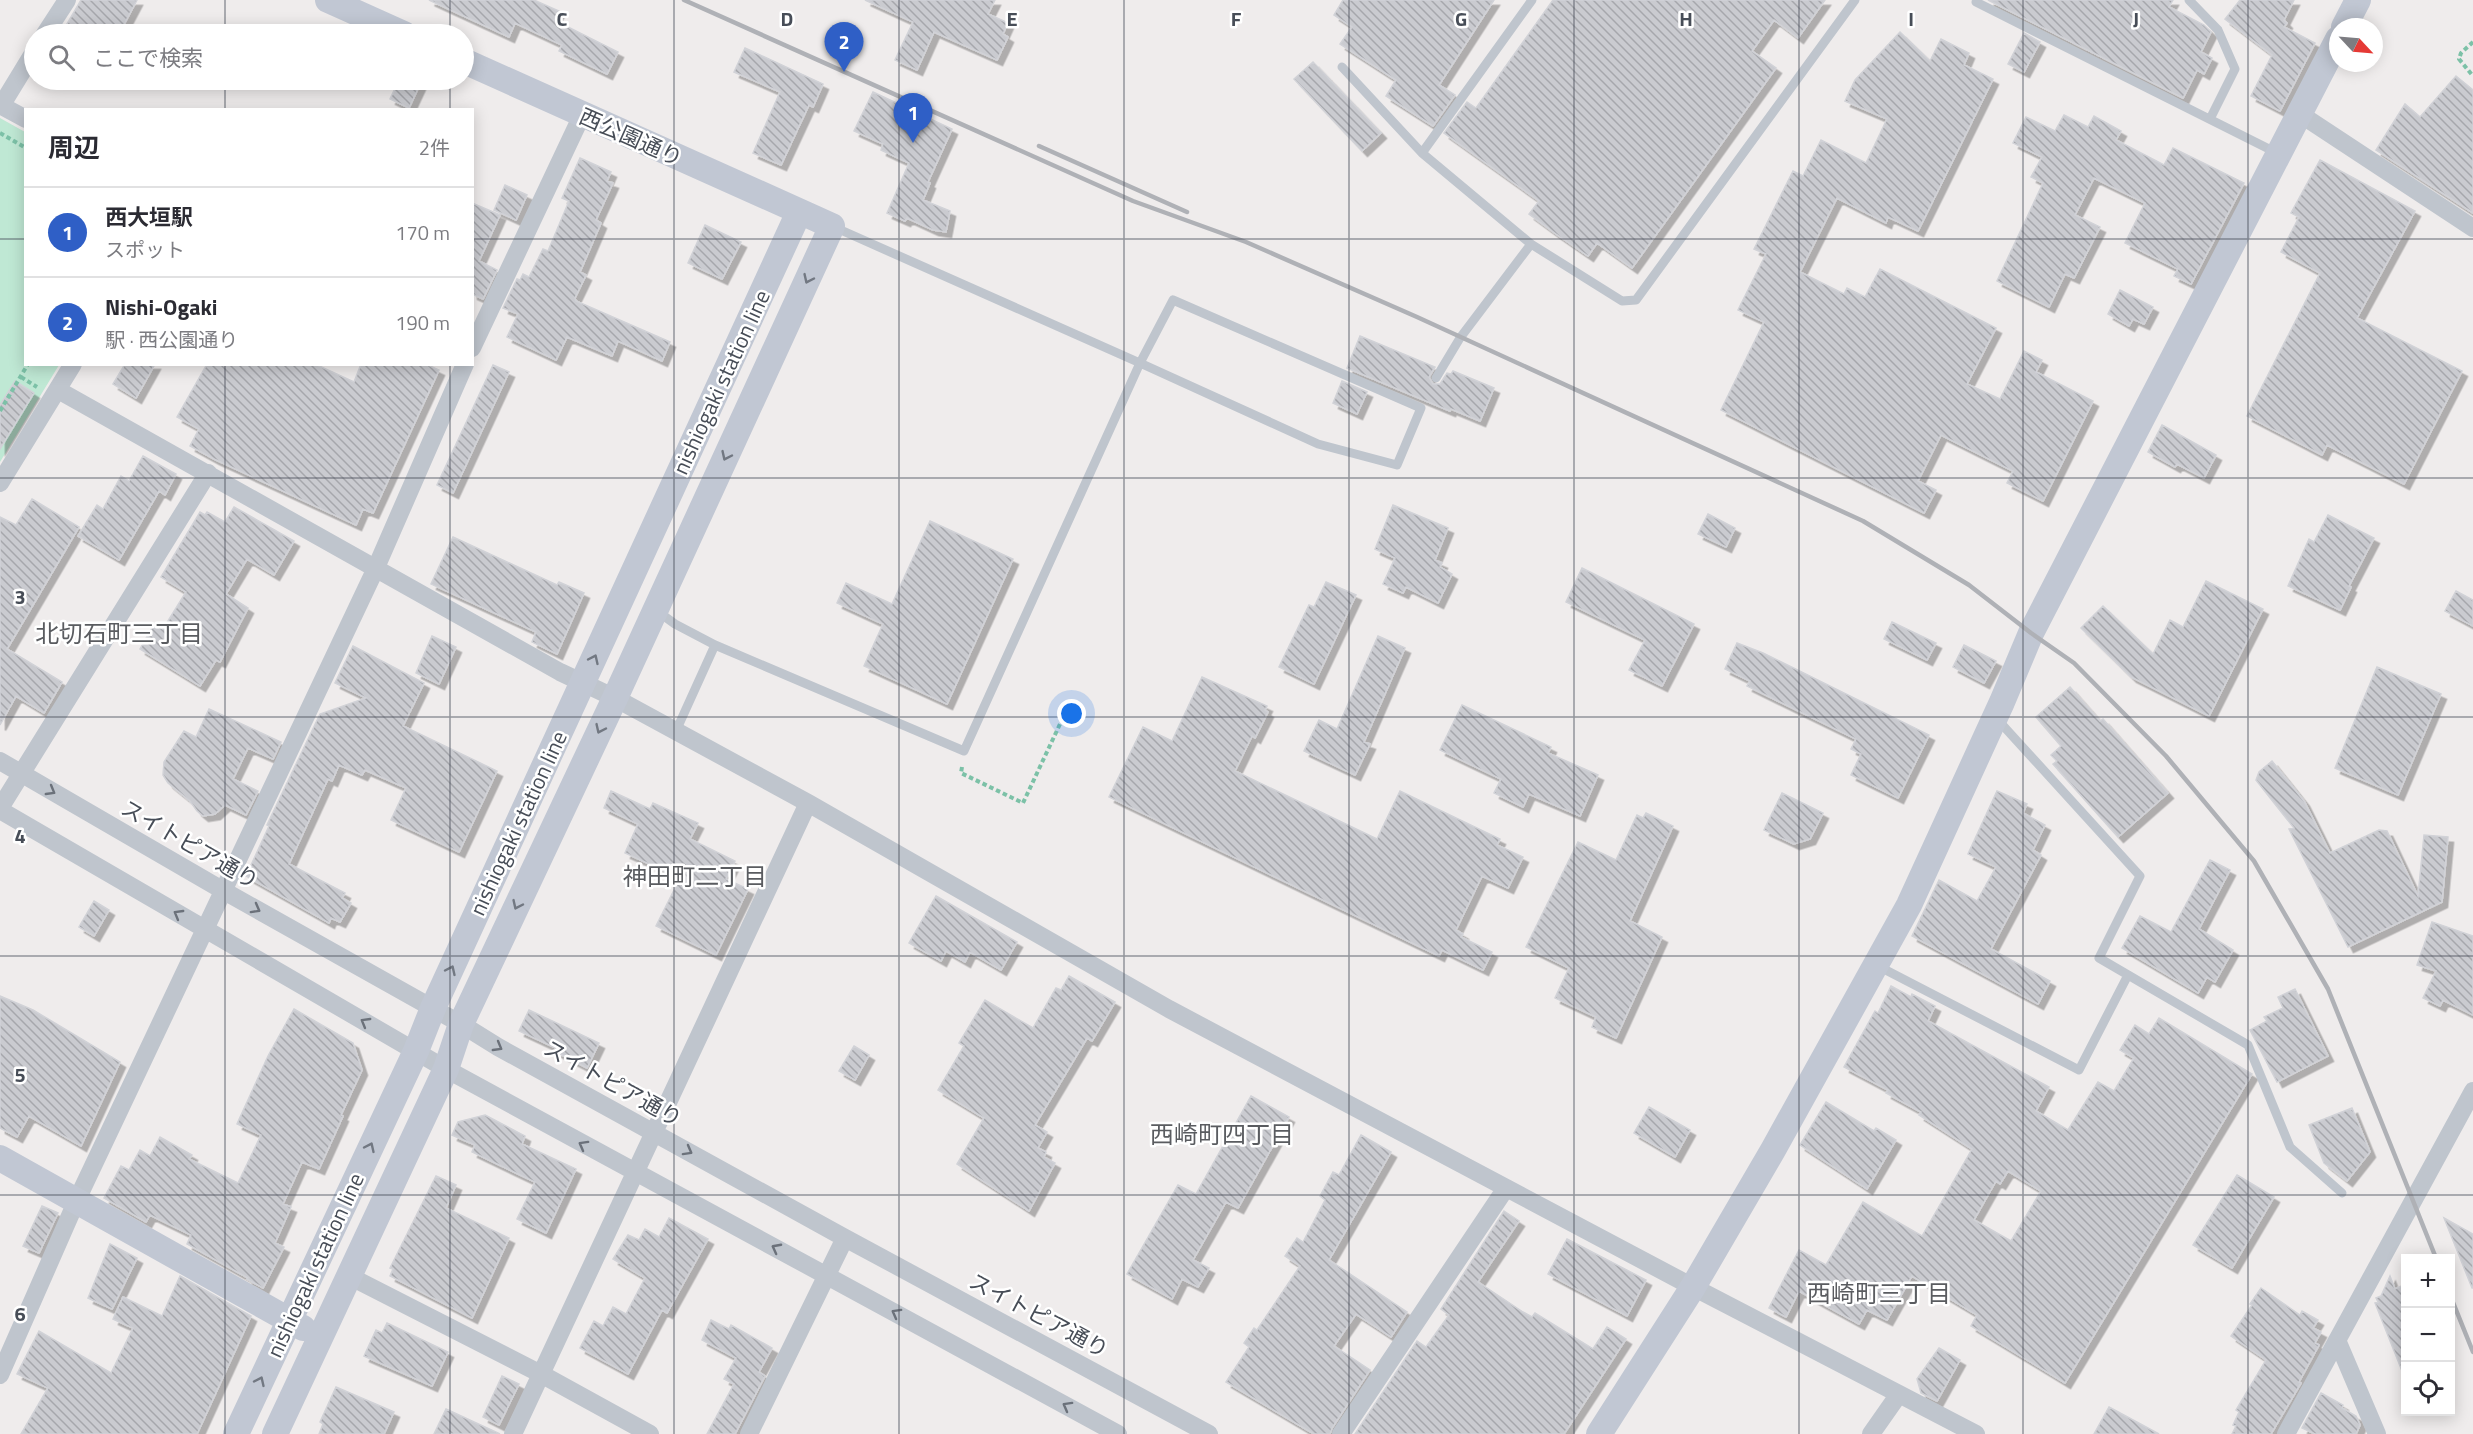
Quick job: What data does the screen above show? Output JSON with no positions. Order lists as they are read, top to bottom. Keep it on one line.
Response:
{"streets":{"main road":["西公園通り","nishiogaki station line"],"street":["スイトピア通り"]},"crossings":[["西公園通り","nishiogaki station line"],["nishiogaki station line","スイトピア通り"]],"districts":["北切石町三丁目","神田町二丁目","西崎町四丁目","西崎町三丁目"],"north":"bottom right","page":{"pins":["2","1"],"search":"ここで検索","heading":["周辺","2件"],"list":[{"mark":"1","name":"西大垣駅","note":"スポット","value":"170 m"},{"mark":"2","name":"Nishi-Ogaki","note":"駅 · 西公園通り","value":"190 m"}],"map_buttons":["+","−"]},"grid":{"columns":["C","D","E","F","G","H","I","J"],"rows":["3","4","5","6"]}}
